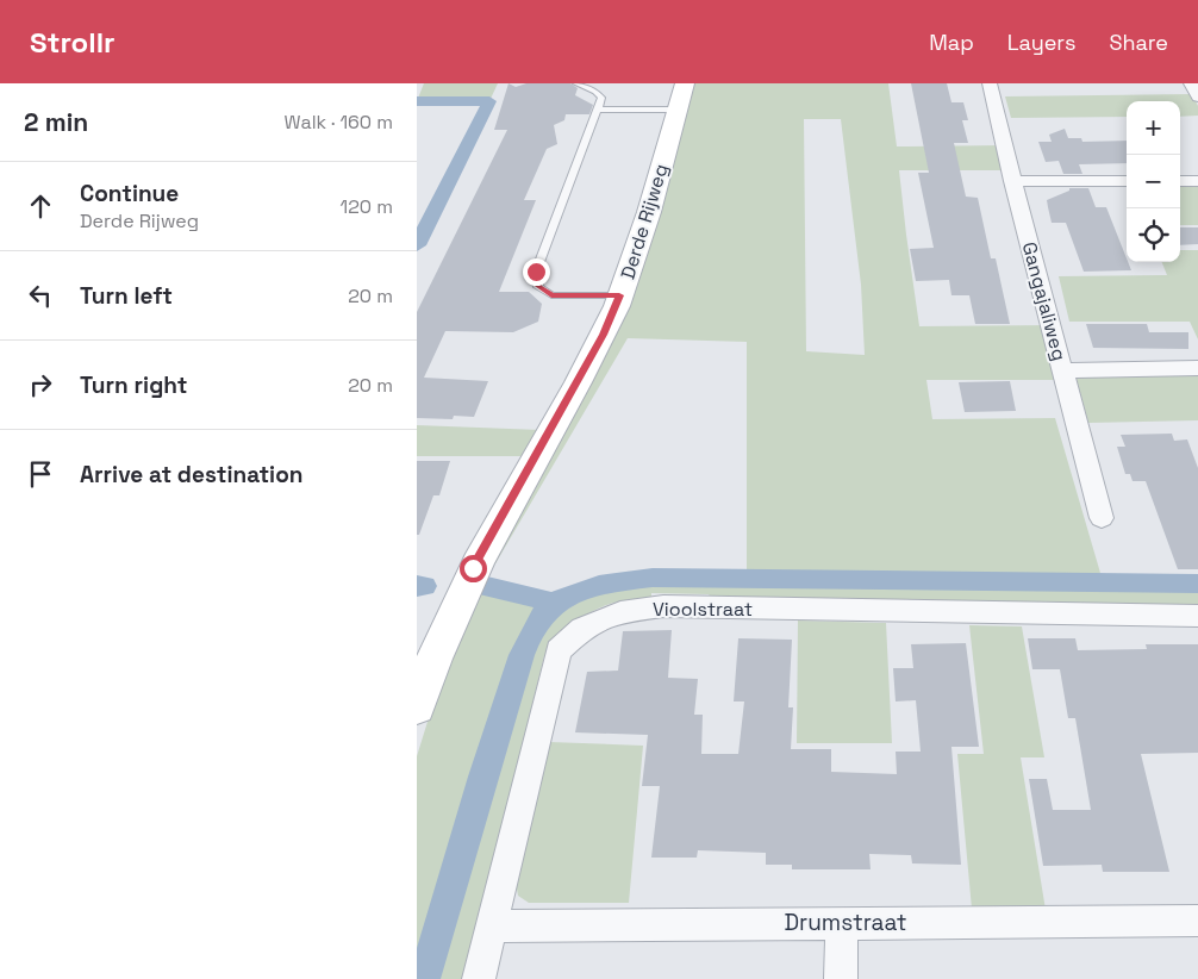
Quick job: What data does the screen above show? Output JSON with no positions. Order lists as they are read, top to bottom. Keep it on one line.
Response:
{"streets":{"street":["Derde Rijweg","Gangajaliweg","Vioolstraat","Drumstraat"]},"crossings":[["Vioolstraat","Drumstraat"]],"page":{"header":"Strollr","nav":["Map","Layers","Share"],"heading":["2 min","Walk · 160 m"],"map_buttons":["+","−"],"list":[["Continue","Derde Rijweg","120 m"],["Turn left","20 m"],["Turn right","20 m"],"Arrive at destination"]}}
